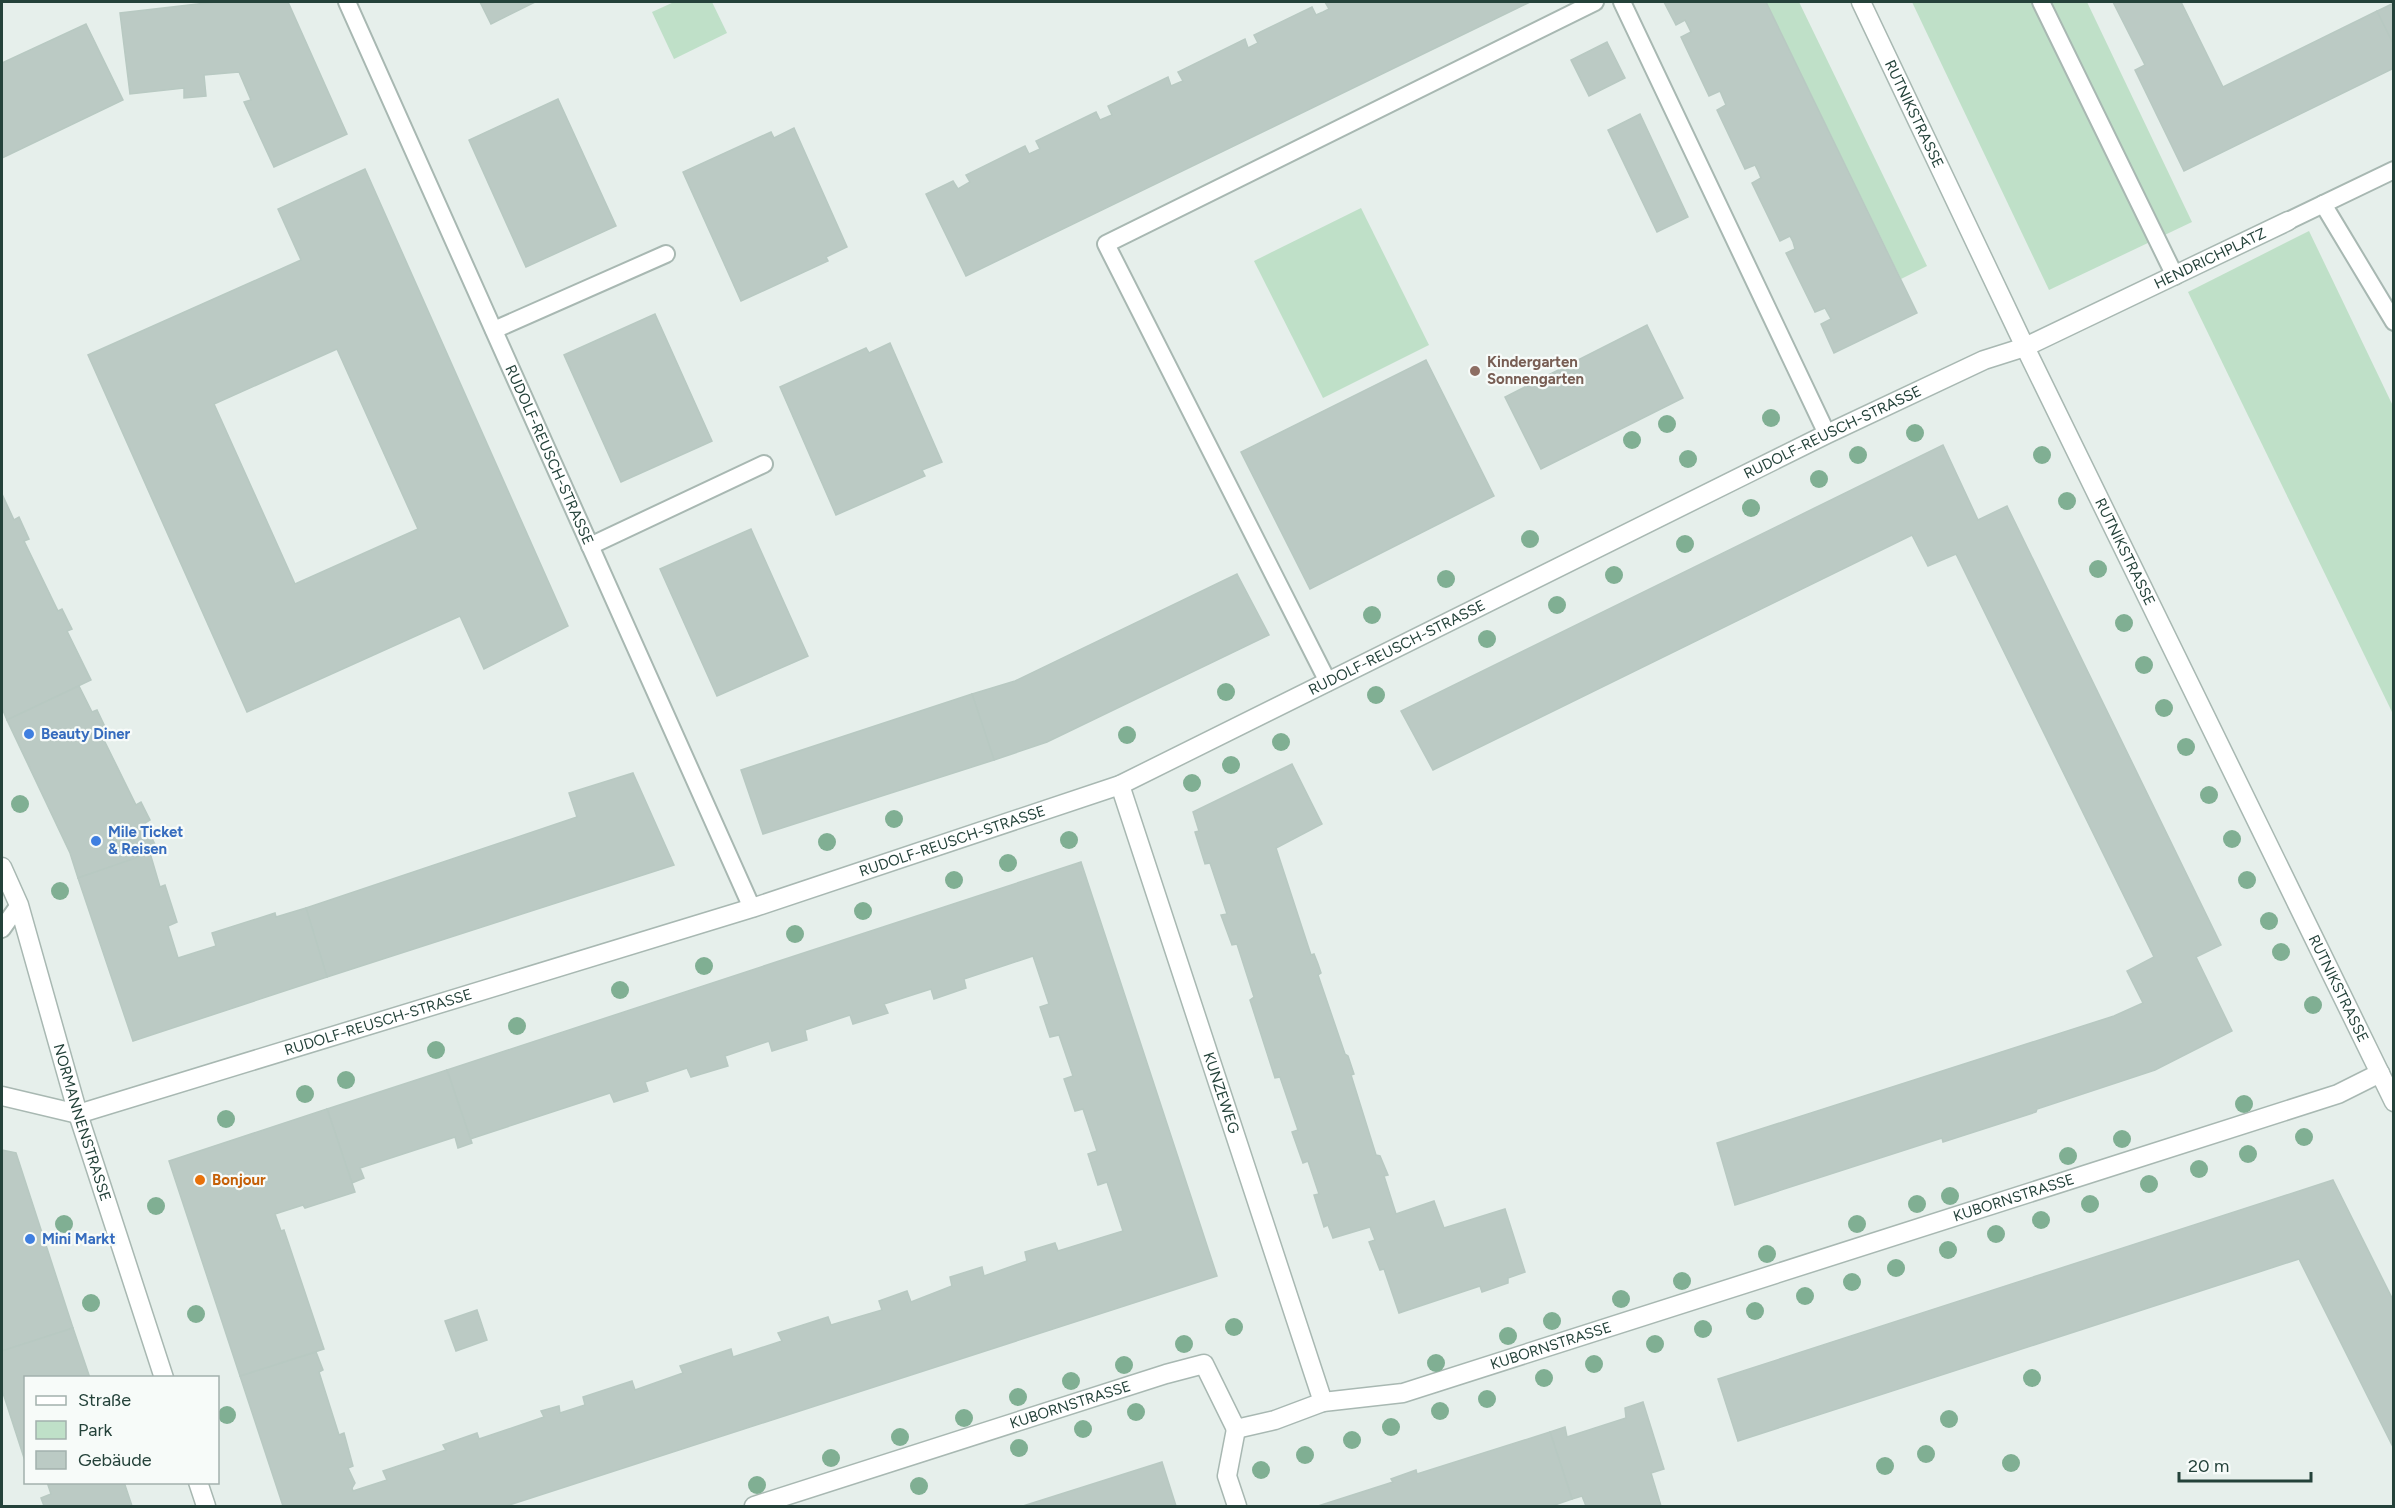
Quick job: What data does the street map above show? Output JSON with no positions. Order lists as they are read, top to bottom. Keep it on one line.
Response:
{"streets":{"street":["RUTNIKSTRASSE","HENDRICHPLATZ","RUDOLF-REUSCH-STRASSE","KUNZEWEG","NORMANNENSTRASSE","KUBORNSTRASSE"]},"crossings":[["RUTNIKSTRASSE","HENDRICHPLATZ"],["RUTNIKSTRASSE","RUDOLF-REUSCH-STRASSE"],["RUTNIKSTRASSE","KUBORNSTRASSE"],["HENDRICHPLATZ","RUDOLF-REUSCH-STRASSE"],["RUDOLF-REUSCH-STRASSE","KUNZEWEG"],["RUDOLF-REUSCH-STRASSE","NORMANNENSTRASSE"],["KUNZEWEG","KUBORNSTRASSE"]],"places":["Kindergarten Sonnengarten","Beauty Diner","Mile Ticket & Reisen","Bonjour","Mini Markt"],"legend":["Straße","Park","Gebäude"],"scale_bar":"20 m"}
